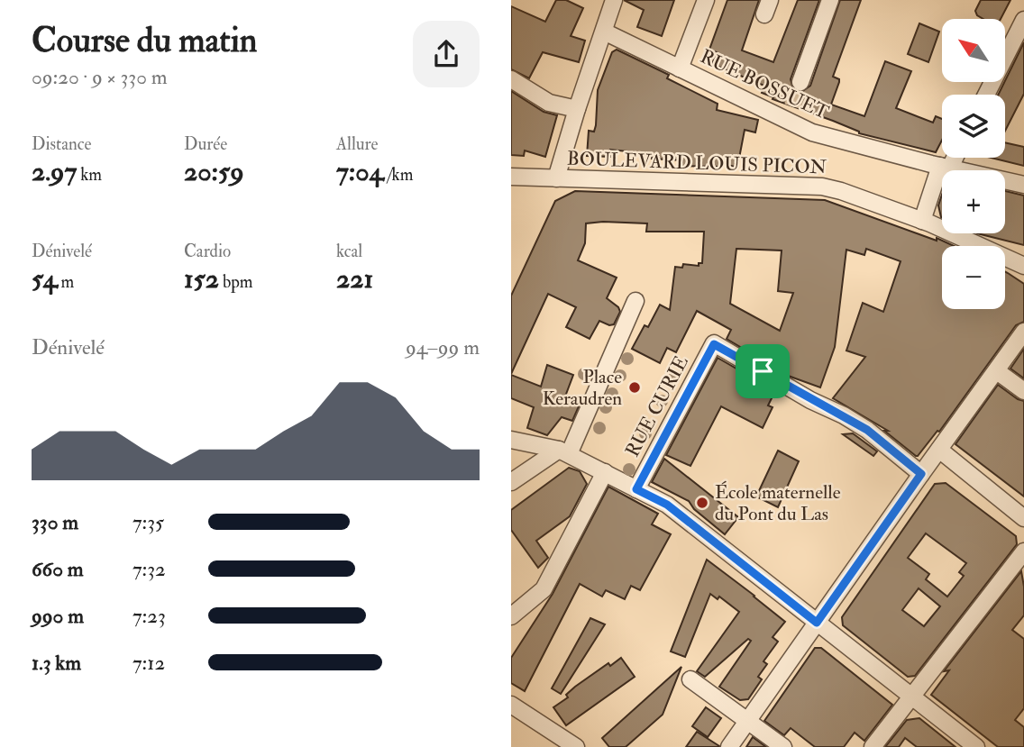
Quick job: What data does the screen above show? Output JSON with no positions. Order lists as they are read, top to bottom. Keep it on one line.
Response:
{"streets":{"street":["RUE BOSSUET","BOULEVARD LOUIS PICON","RUE CURIE"]},"places":["Place Keraudren","École maternelle du Pont du Las"],"north":"top left","page":{"heading":["Course du matin","09:20 · 9 × 330 m"],"map_buttons":["+","−"],"stats":[["Distance","2.97 km"],["Durée","20:59"],["Allure","7:04 /km"],["Dénivelé","54 m"],["Cardio","152 bpm"],["kcal","221"]],"chart":["Dénivelé","94–99 m"],"list":[{"name":"330 m","note":"7:35"},{"name":"660 m","note":"7:32"},{"name":"990 m","note":"7:23"},{"name":"1.3 km","note":"7:12"}]}}
